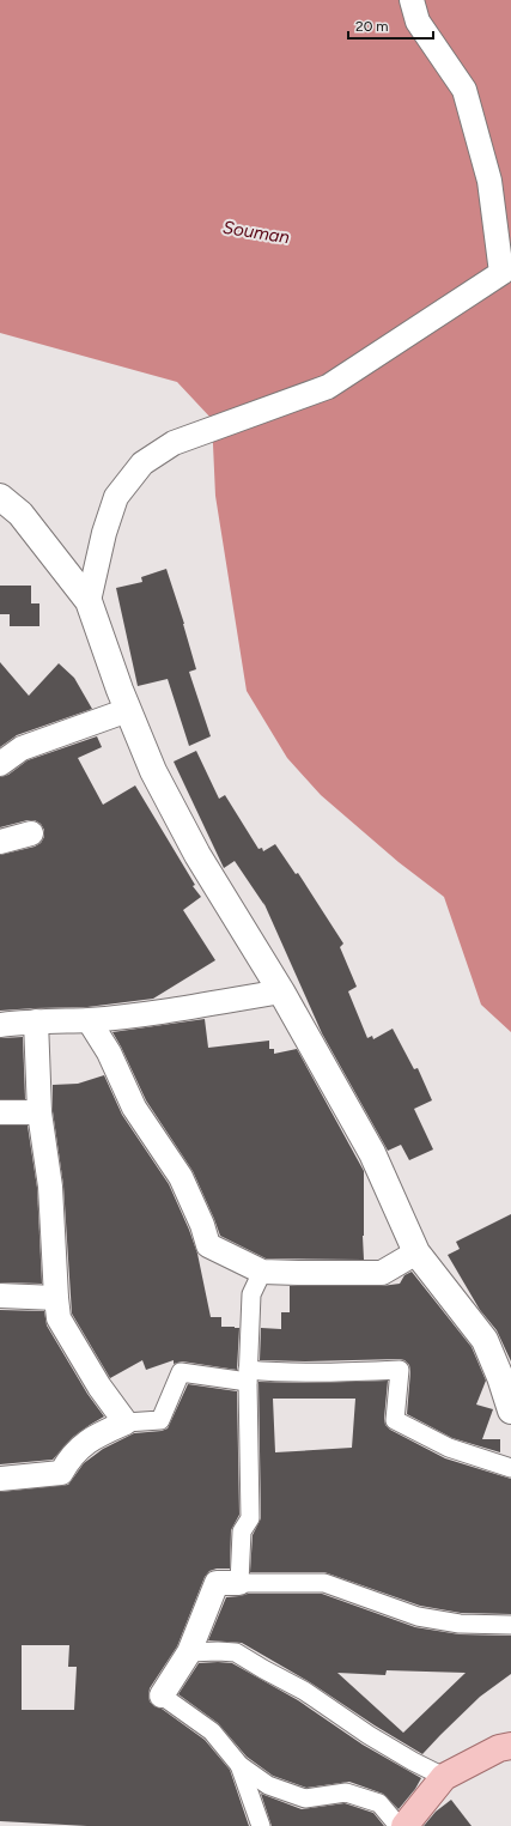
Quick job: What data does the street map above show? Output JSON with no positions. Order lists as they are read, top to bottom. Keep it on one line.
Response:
{"water":["Souman"],"scale_bar":"20 m"}
